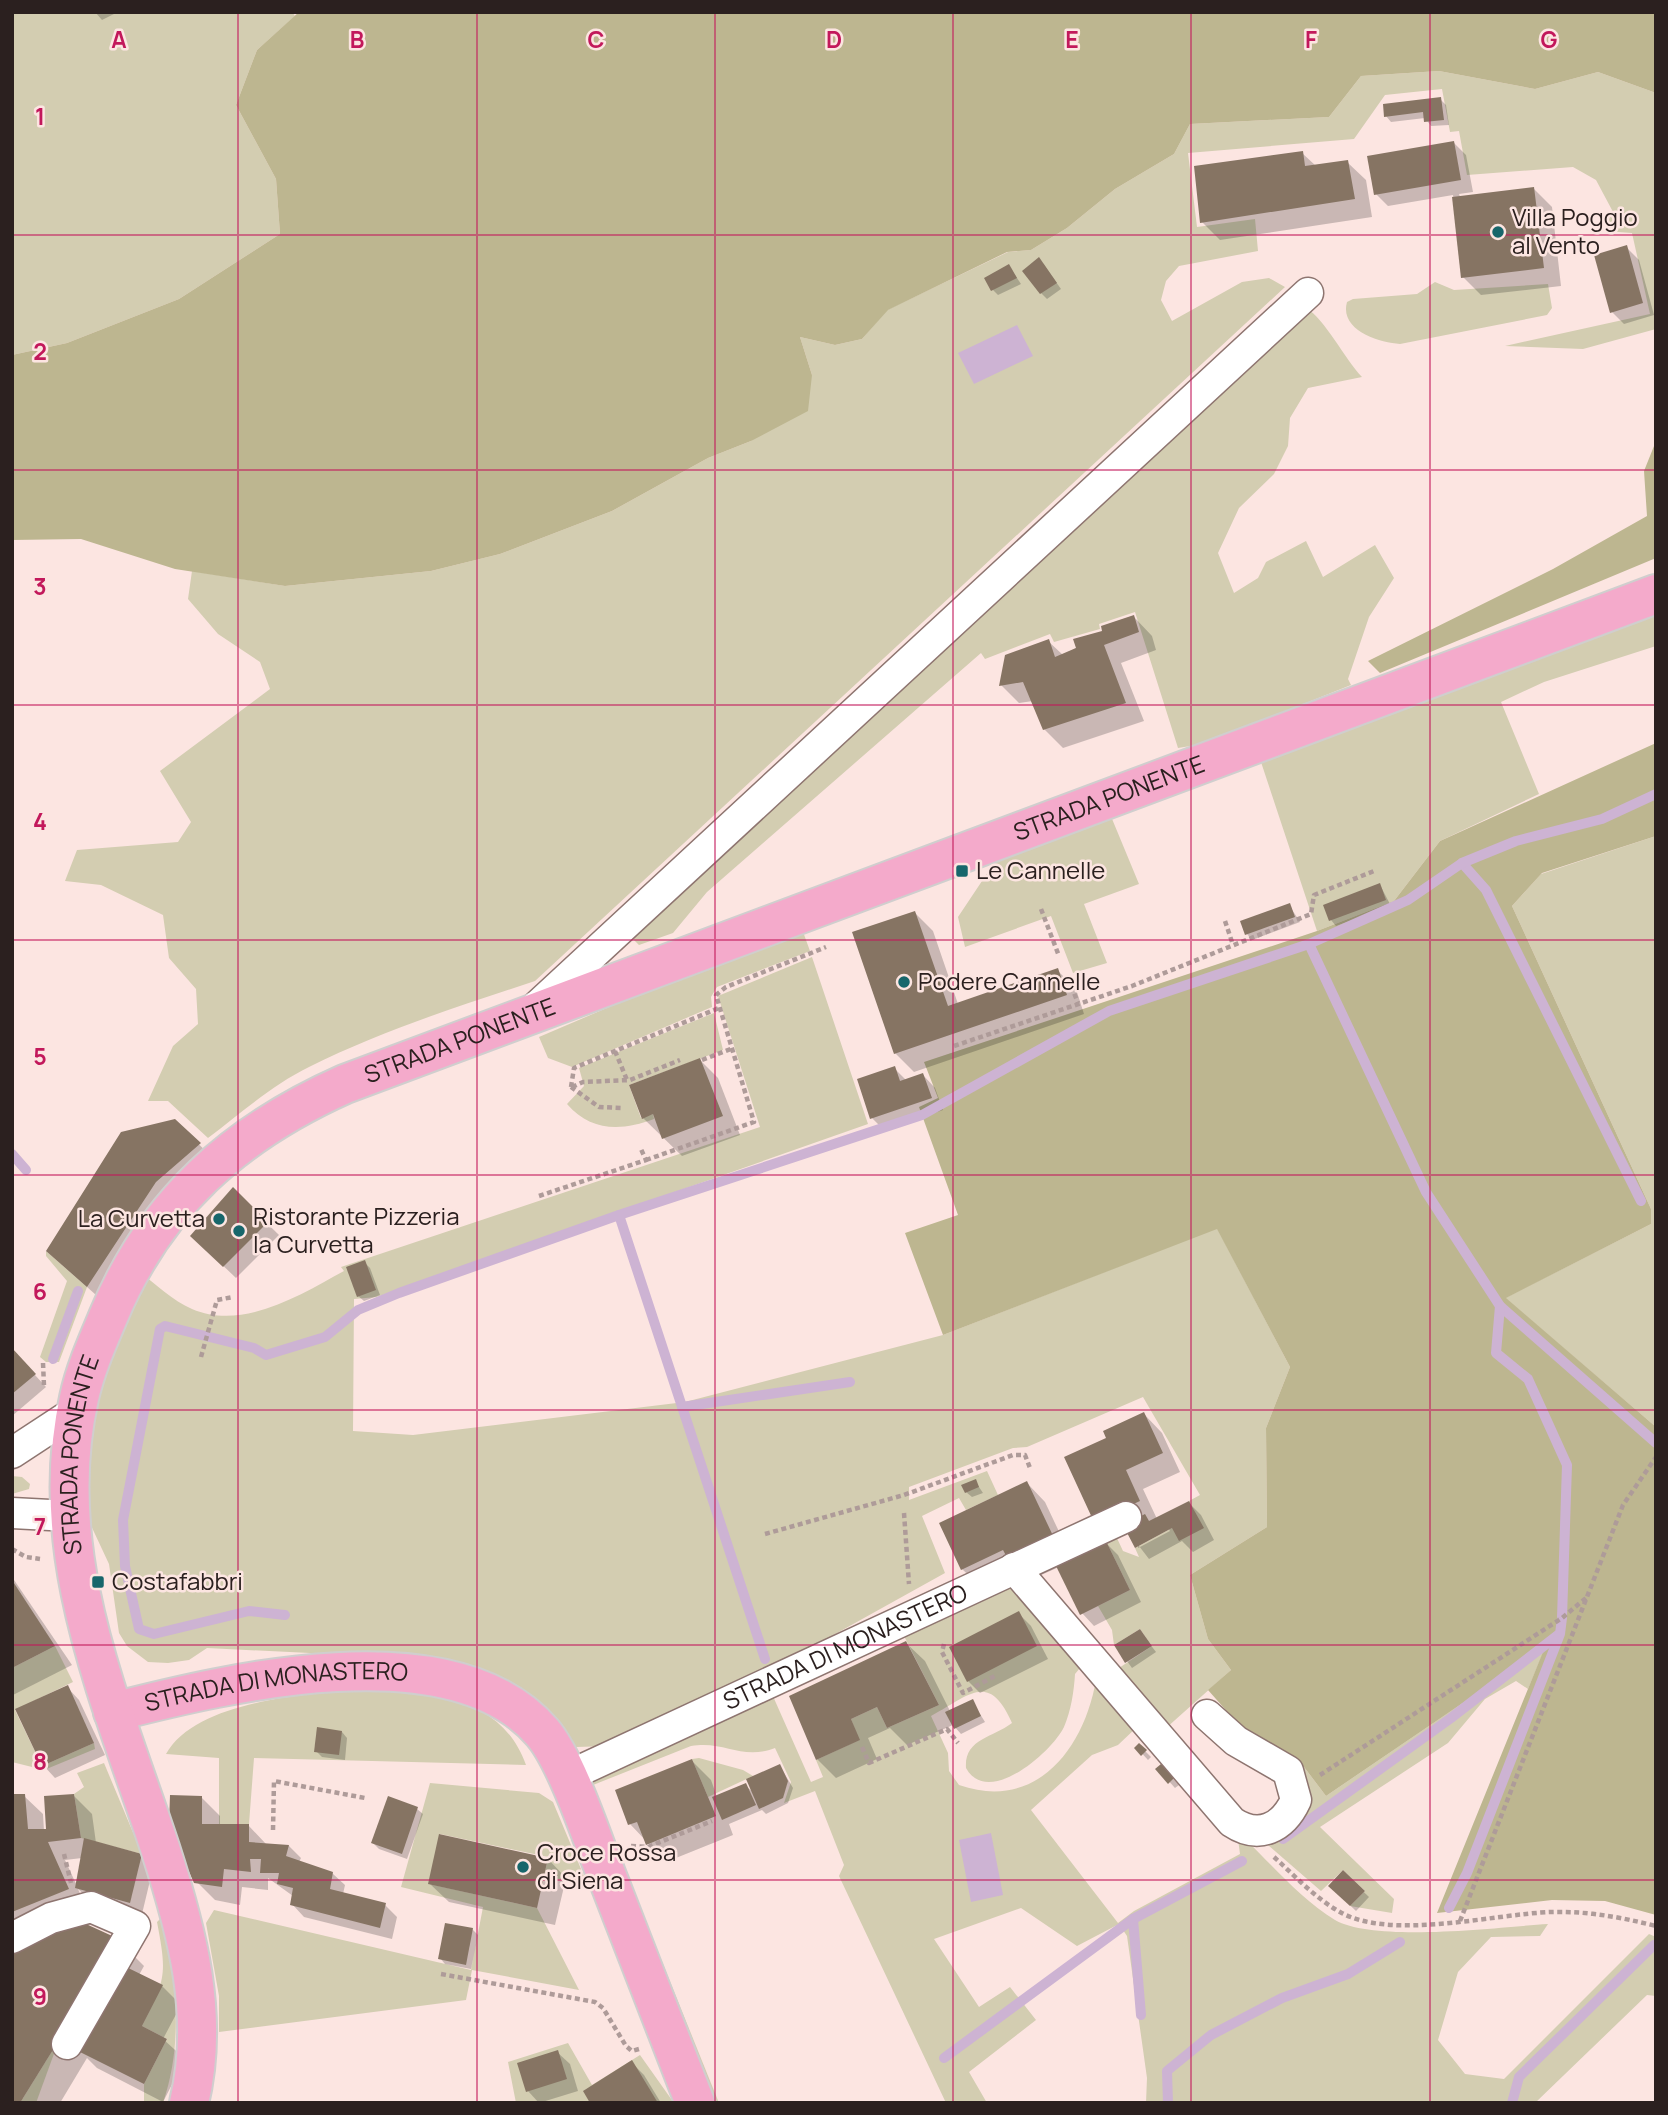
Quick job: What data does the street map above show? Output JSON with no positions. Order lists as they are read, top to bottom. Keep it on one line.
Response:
{"streets":{"main road":["STRADA PONENTE","STRADA DI MONASTERO"]},"crossings":[["STRADA PONENTE","STRADA DI MONASTERO"]],"places":{"other":["Villa Poggio al Vento","Podere Cannelle","La Curvetta","Ristorante Pizzeria la Curvetta","Croce Rossa di Siena"],"transit":["Le Cannelle","Costafabbri"]},"grid":{"columns":["A","B","C","D","E","F","G"],"rows":["1","2","3","4","5","6","7","8","9"]}}
